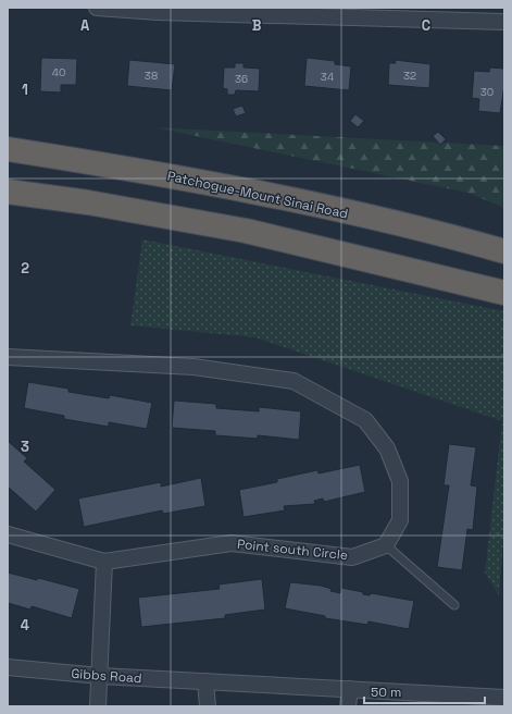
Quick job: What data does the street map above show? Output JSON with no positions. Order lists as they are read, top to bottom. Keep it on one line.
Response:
{"streets":{"highway":["Patchogue-Mount Sinai Road"],"street":["Point south Circle","Gibbs Road"]},"house_numbers":["40","38","32","34","36","30"],"scale_bar":"50 m","grid":{"columns":["A","B","C"],"rows":["1","2","3","4"]}}
